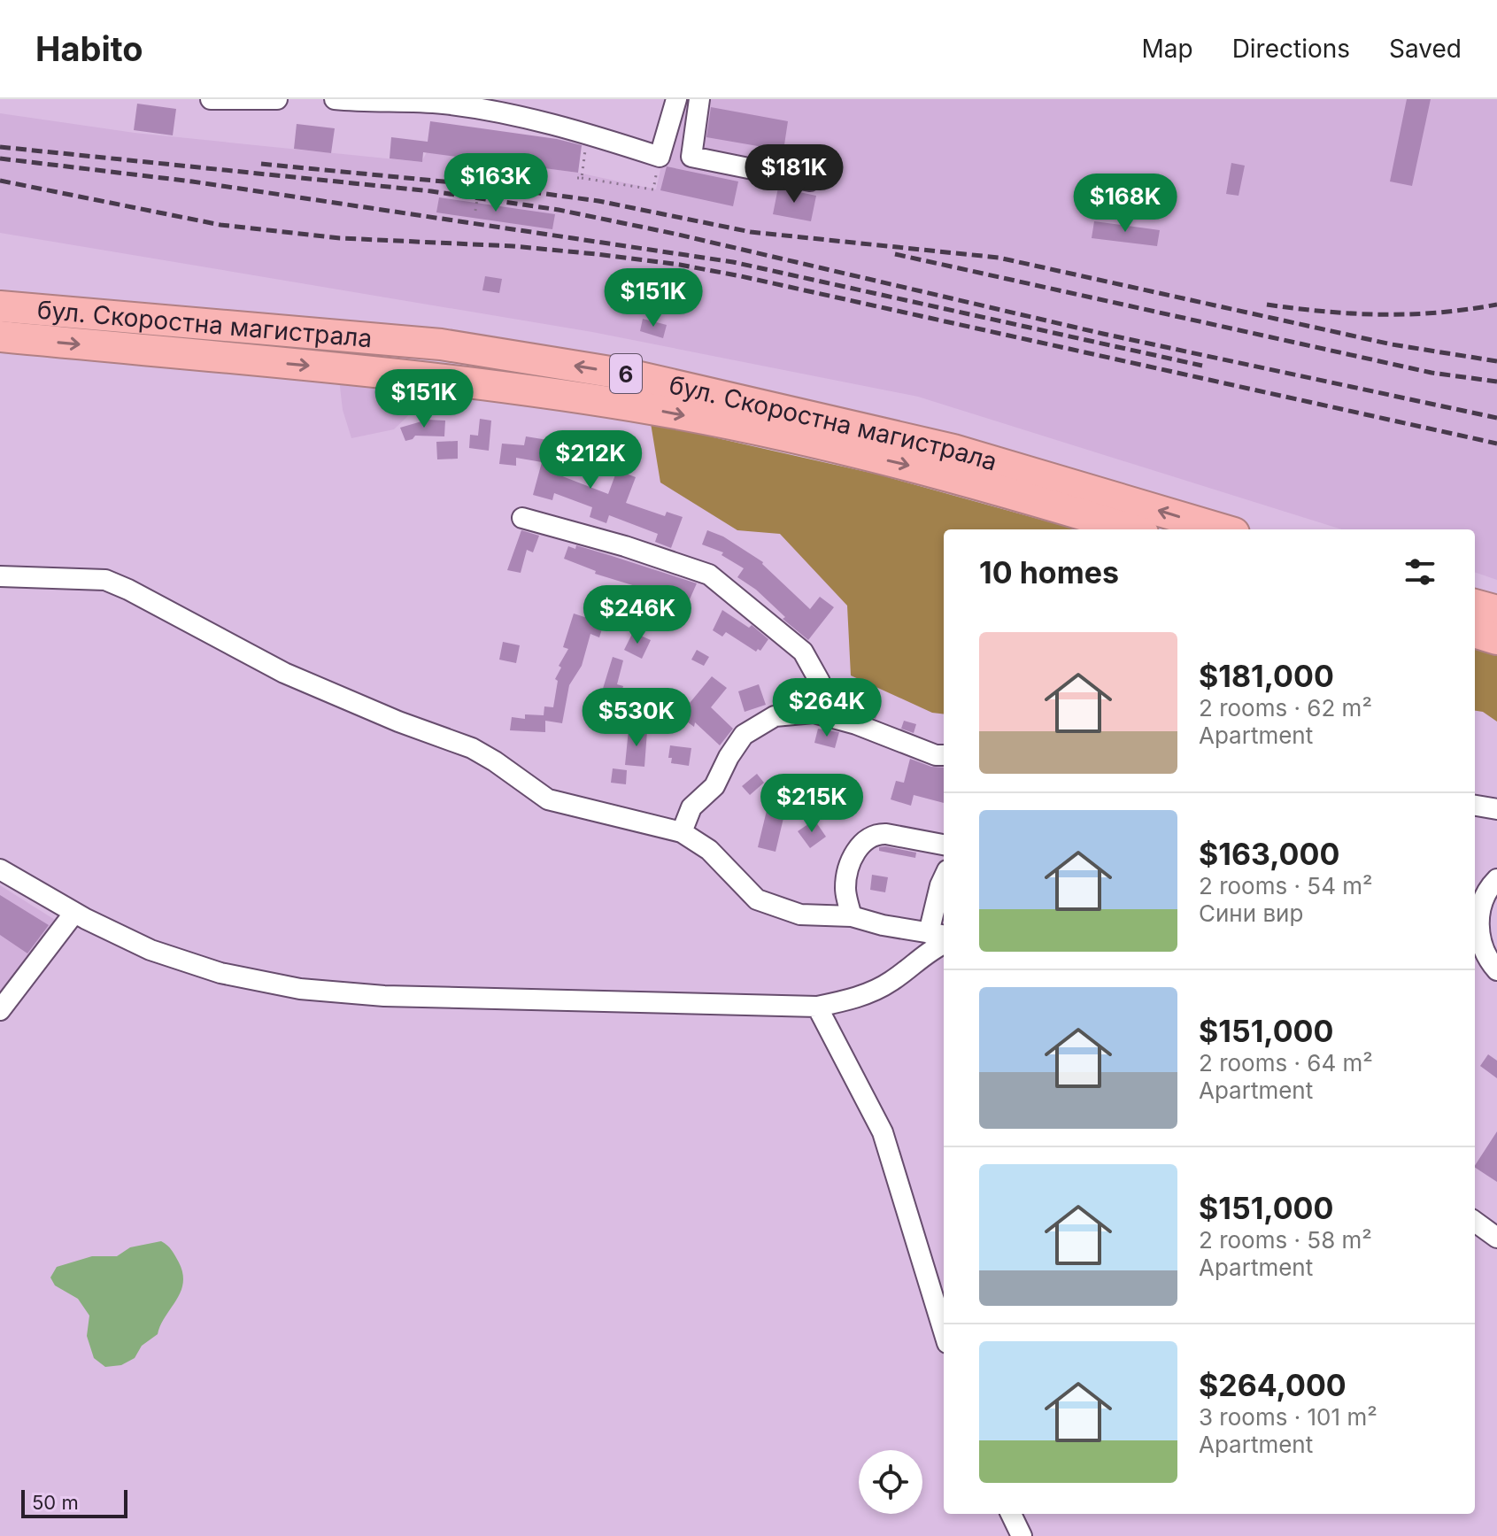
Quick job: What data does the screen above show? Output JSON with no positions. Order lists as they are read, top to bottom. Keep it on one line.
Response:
{"streets":{"highway":["бул. Скоростна магистрала","6"]},"scale_bar":"50 m","page":{"header":"Habito","nav":["Map","Directions","Saved"],"price":["$181K","$163K","$168K","$151K","$151K","$212K","$246K","$264K","$530K","$215K"],"heading":"10 homes","list":[{"name":"$181,000","note":"2 rooms · 62 m² · Apartment"},{"name":"$163,000","note":"2 rooms · 54 m² · Сини вир"},{"name":"$151,000","note":"2 rooms · 64 m² · Apartment"},{"name":"$151,000","note":"2 rooms · 58 m² · Apartment"},{"name":"$264,000","note":"3 rooms · 101 m² · Apartment"}],"scale":"50 m"}}
